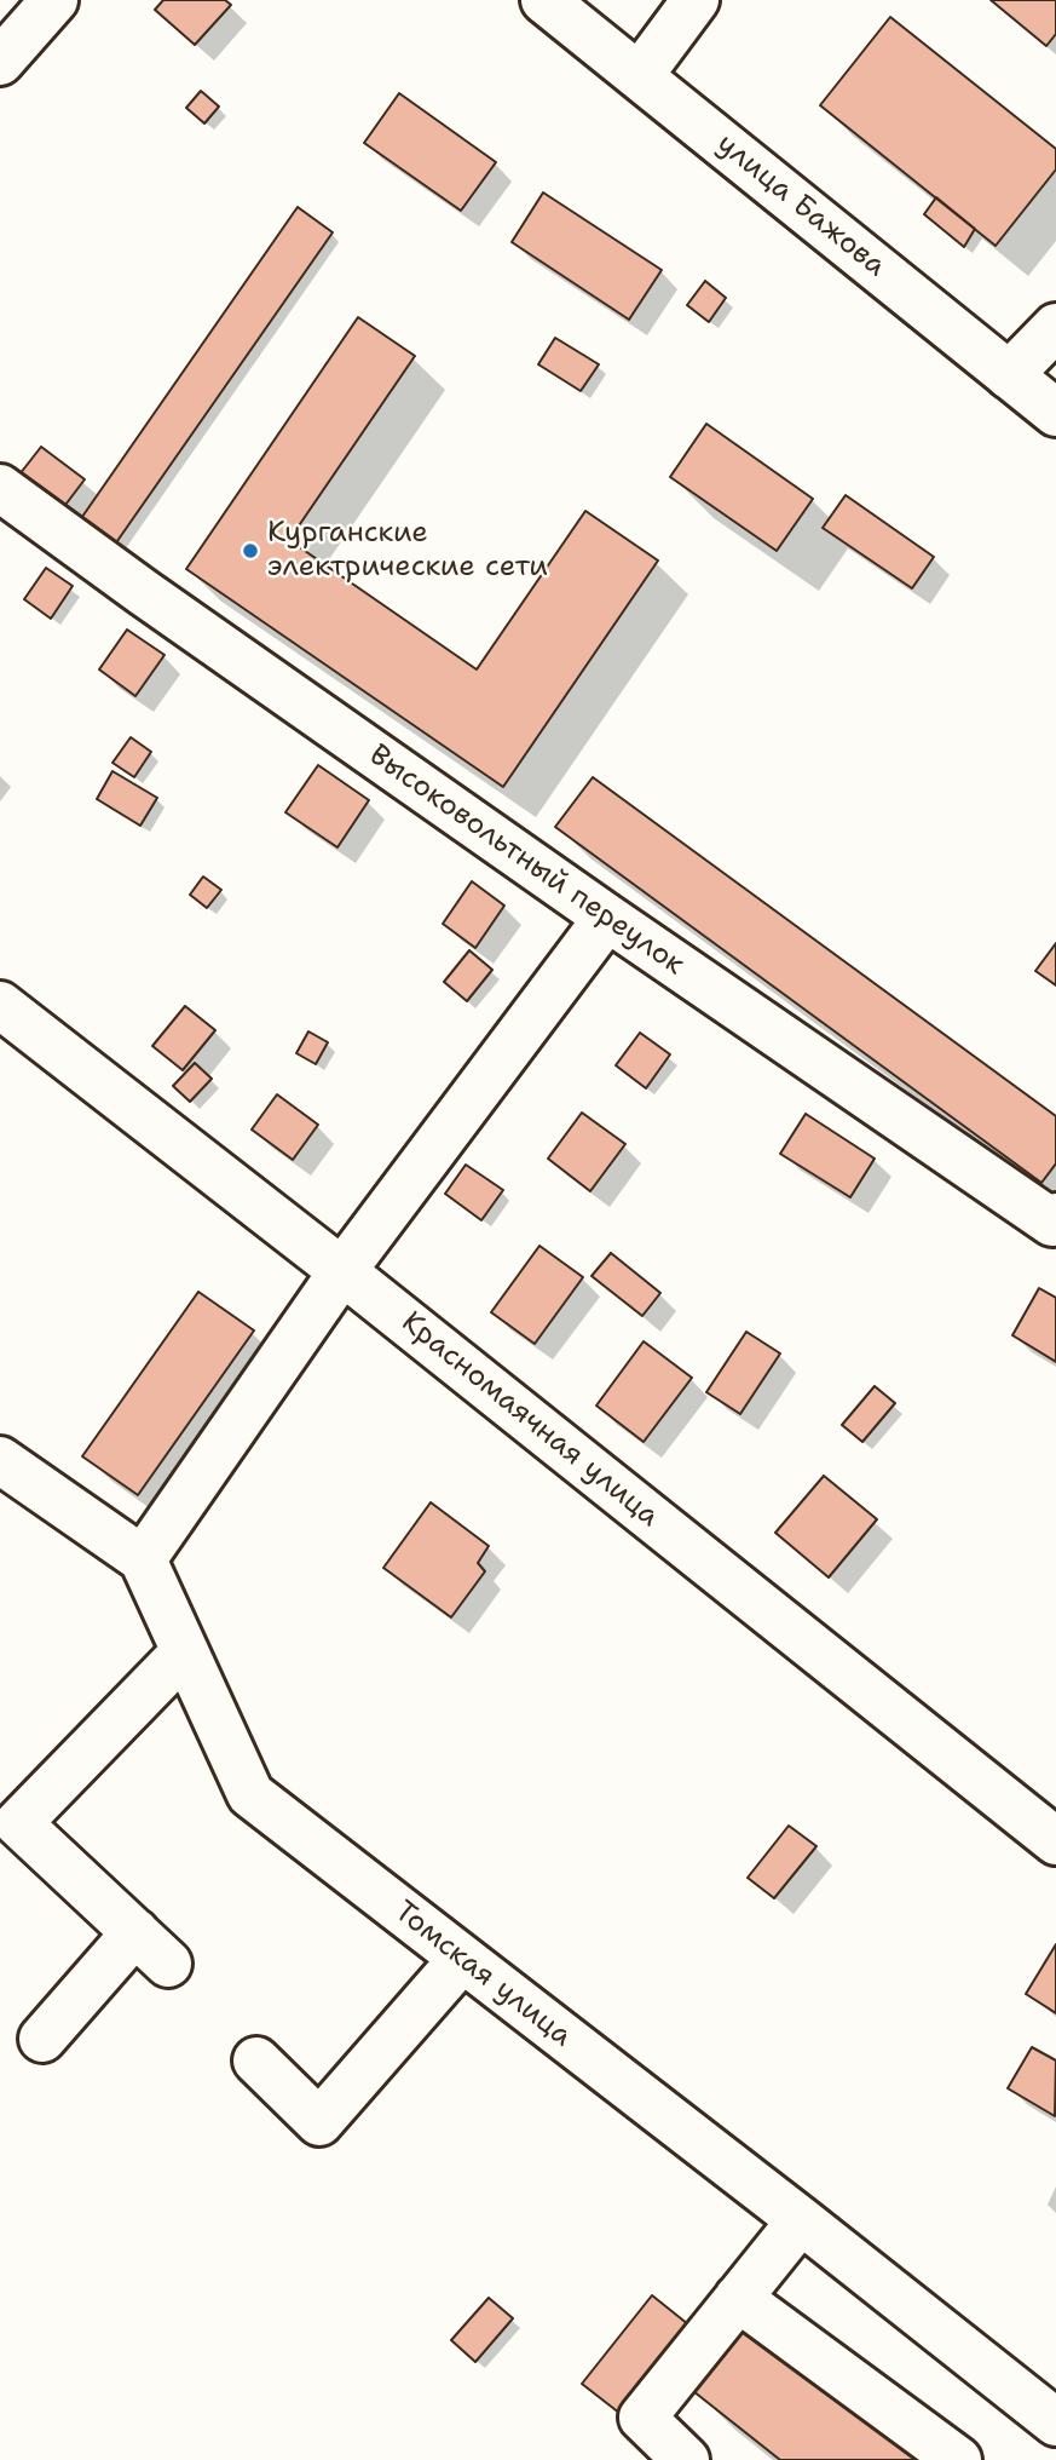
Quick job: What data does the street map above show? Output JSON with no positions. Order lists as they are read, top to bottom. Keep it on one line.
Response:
{"streets":{"street":["улица Бажова","Высоковольтный переулок","Красномаячная улица","Томская улица"]},"places":["Курганские электрические сети"]}
